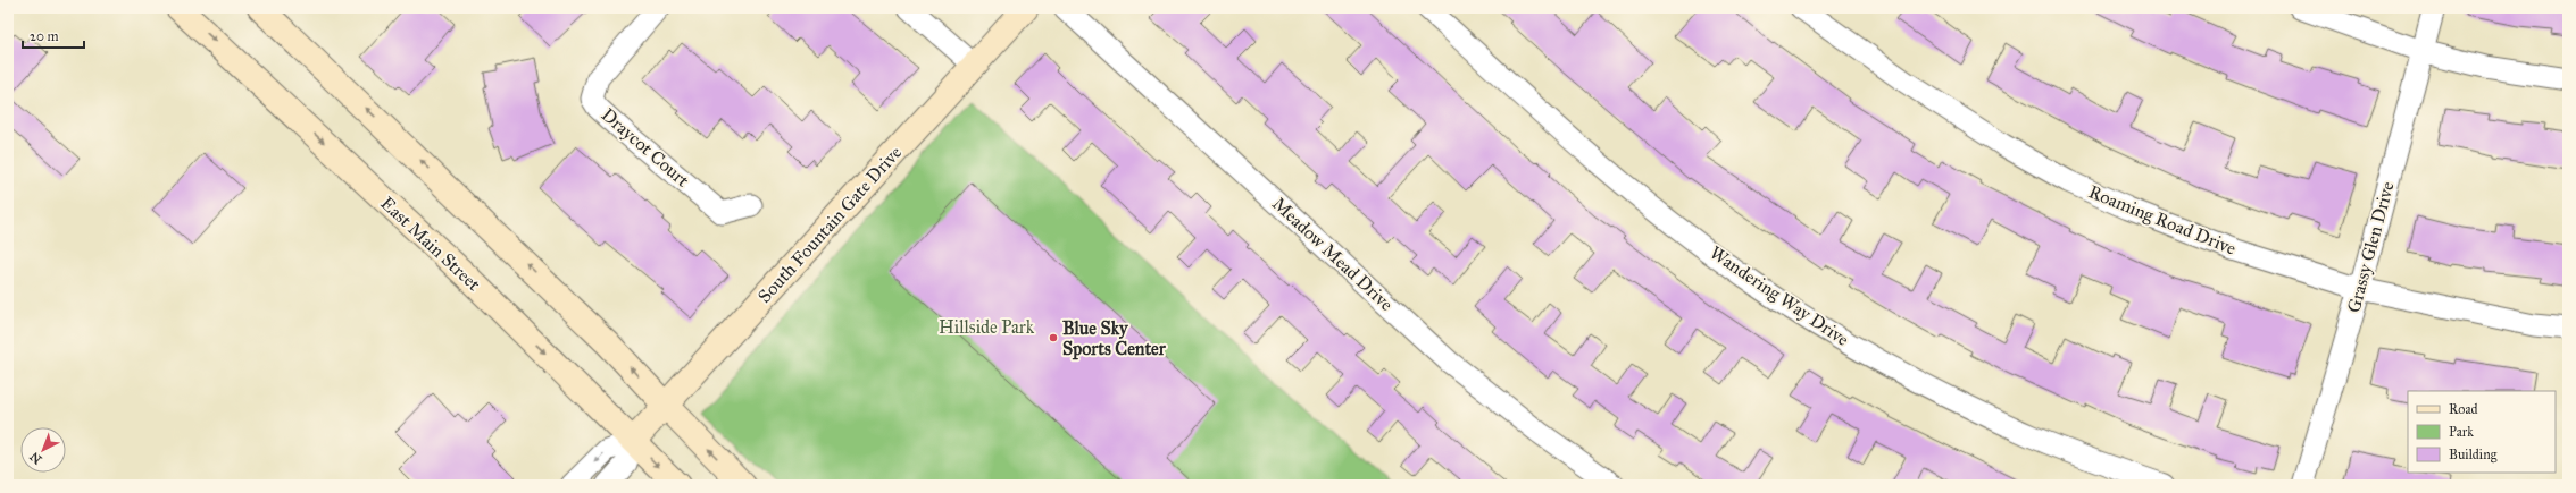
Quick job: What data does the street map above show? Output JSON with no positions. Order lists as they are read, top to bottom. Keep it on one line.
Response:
{"streets":{"main road":["South Fountain Gate Drive","East Main Street"],"street":["Draycot Court","Roaming Road Drive","Grassy Glen Drive","Meadow Mead Drive","Wandering Way Drive"]},"crossings":[["Roaming Road Drive","Grassy Glen Drive"],["South Fountain Gate Drive","East Main Street"]],"parks":["Hillside Park"],"places":["Blue Sky Sports Center"],"legend":["Road","Park","Building"],"scale_bar":"20 m","north":"bottom left"}
